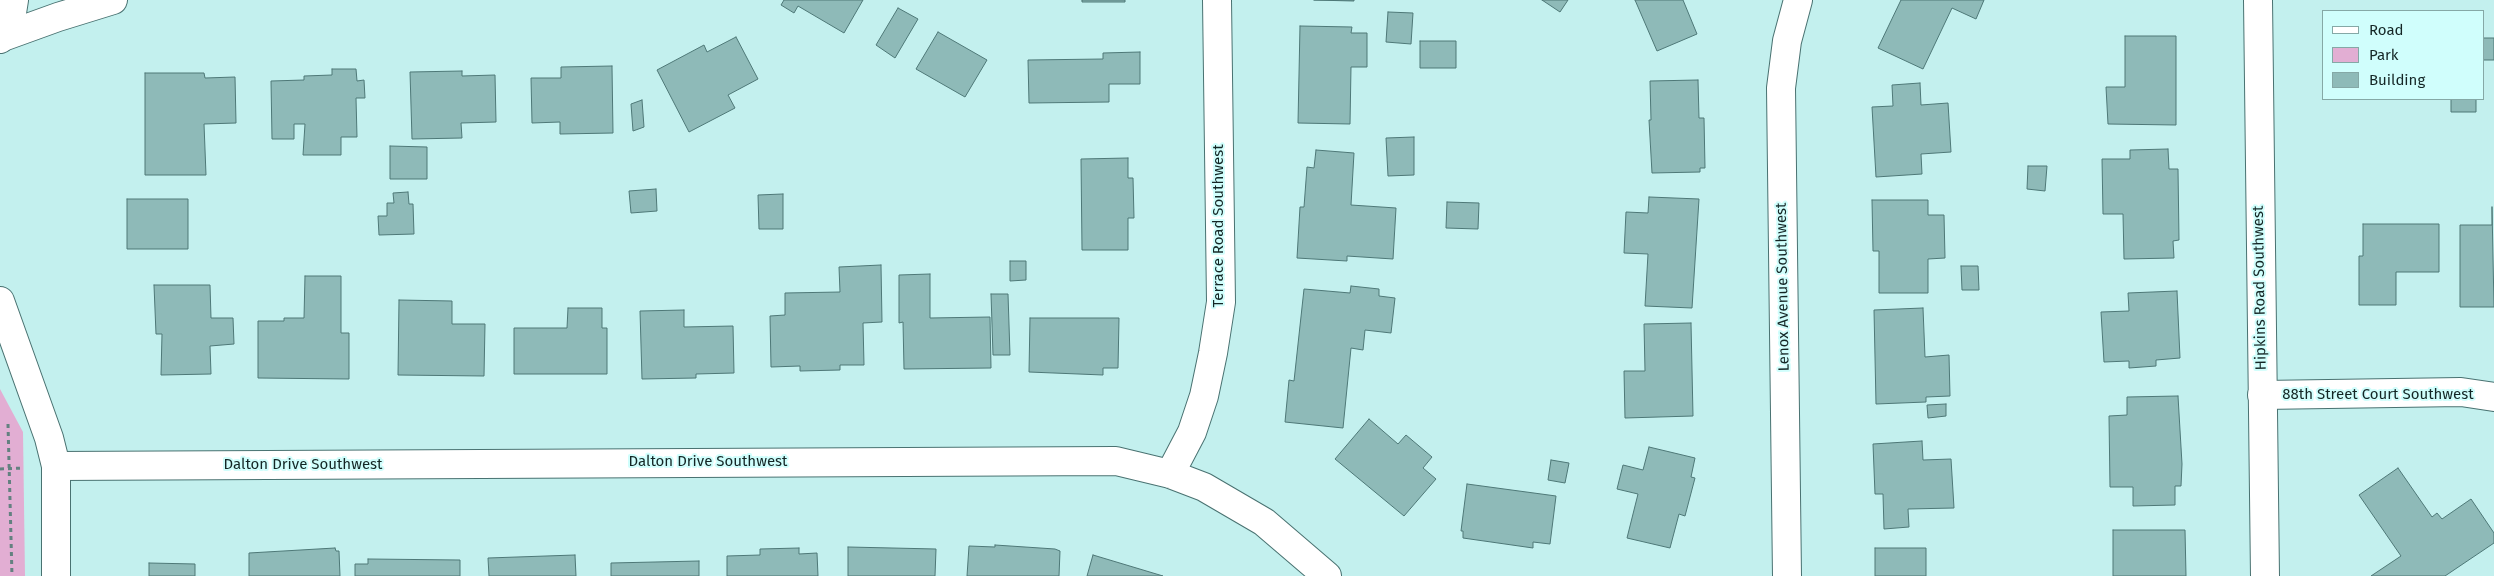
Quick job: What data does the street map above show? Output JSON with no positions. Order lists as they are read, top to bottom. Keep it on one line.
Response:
{"streets":{"street":["Terrace Road Southwest","Lenox Avenue Southwest","Hipkins Road Southwest","88th Street Court Southwest","Dalton Drive Southwest"]},"crossings":[["Terrace Road Southwest","Dalton Drive Southwest"],["Hipkins Road Southwest","88th Street Court Southwest"]],"legend":["Road","Park","Building"]}
